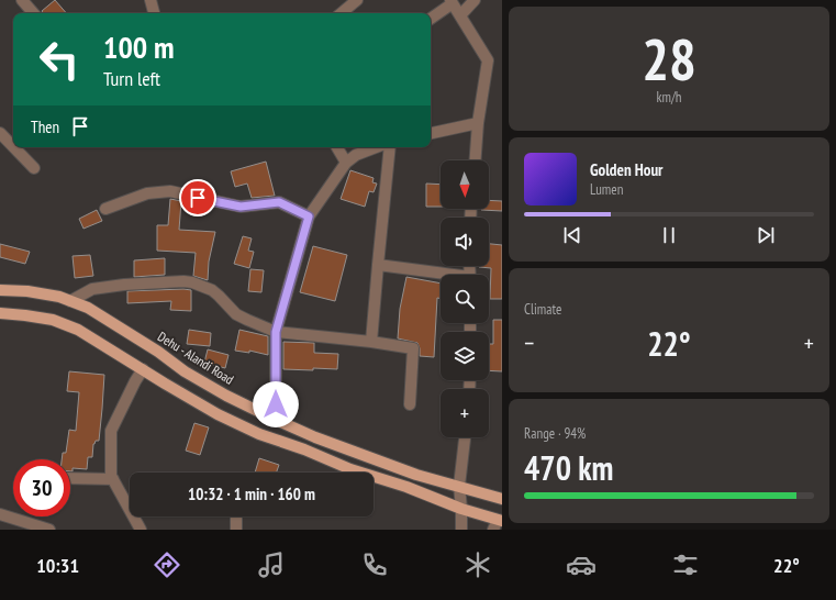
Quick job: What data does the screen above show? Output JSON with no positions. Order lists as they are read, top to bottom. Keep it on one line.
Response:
{"streets":{"main road":["Dehu - Alandi Road"]},"north":"bottom","page":{"tile":[["28","km/h"],"Climate",["Range · 94%","470 km"]],"turn":["100 m","Turn left"],"then":"Then","song":["Golden Hour","Lumen"],"map_buttons":"+","heat":["−","22°","+"],"limit":"30","trip":"10:32 · 1 min · 160 m","tabs":["10:31","22°"]}}
